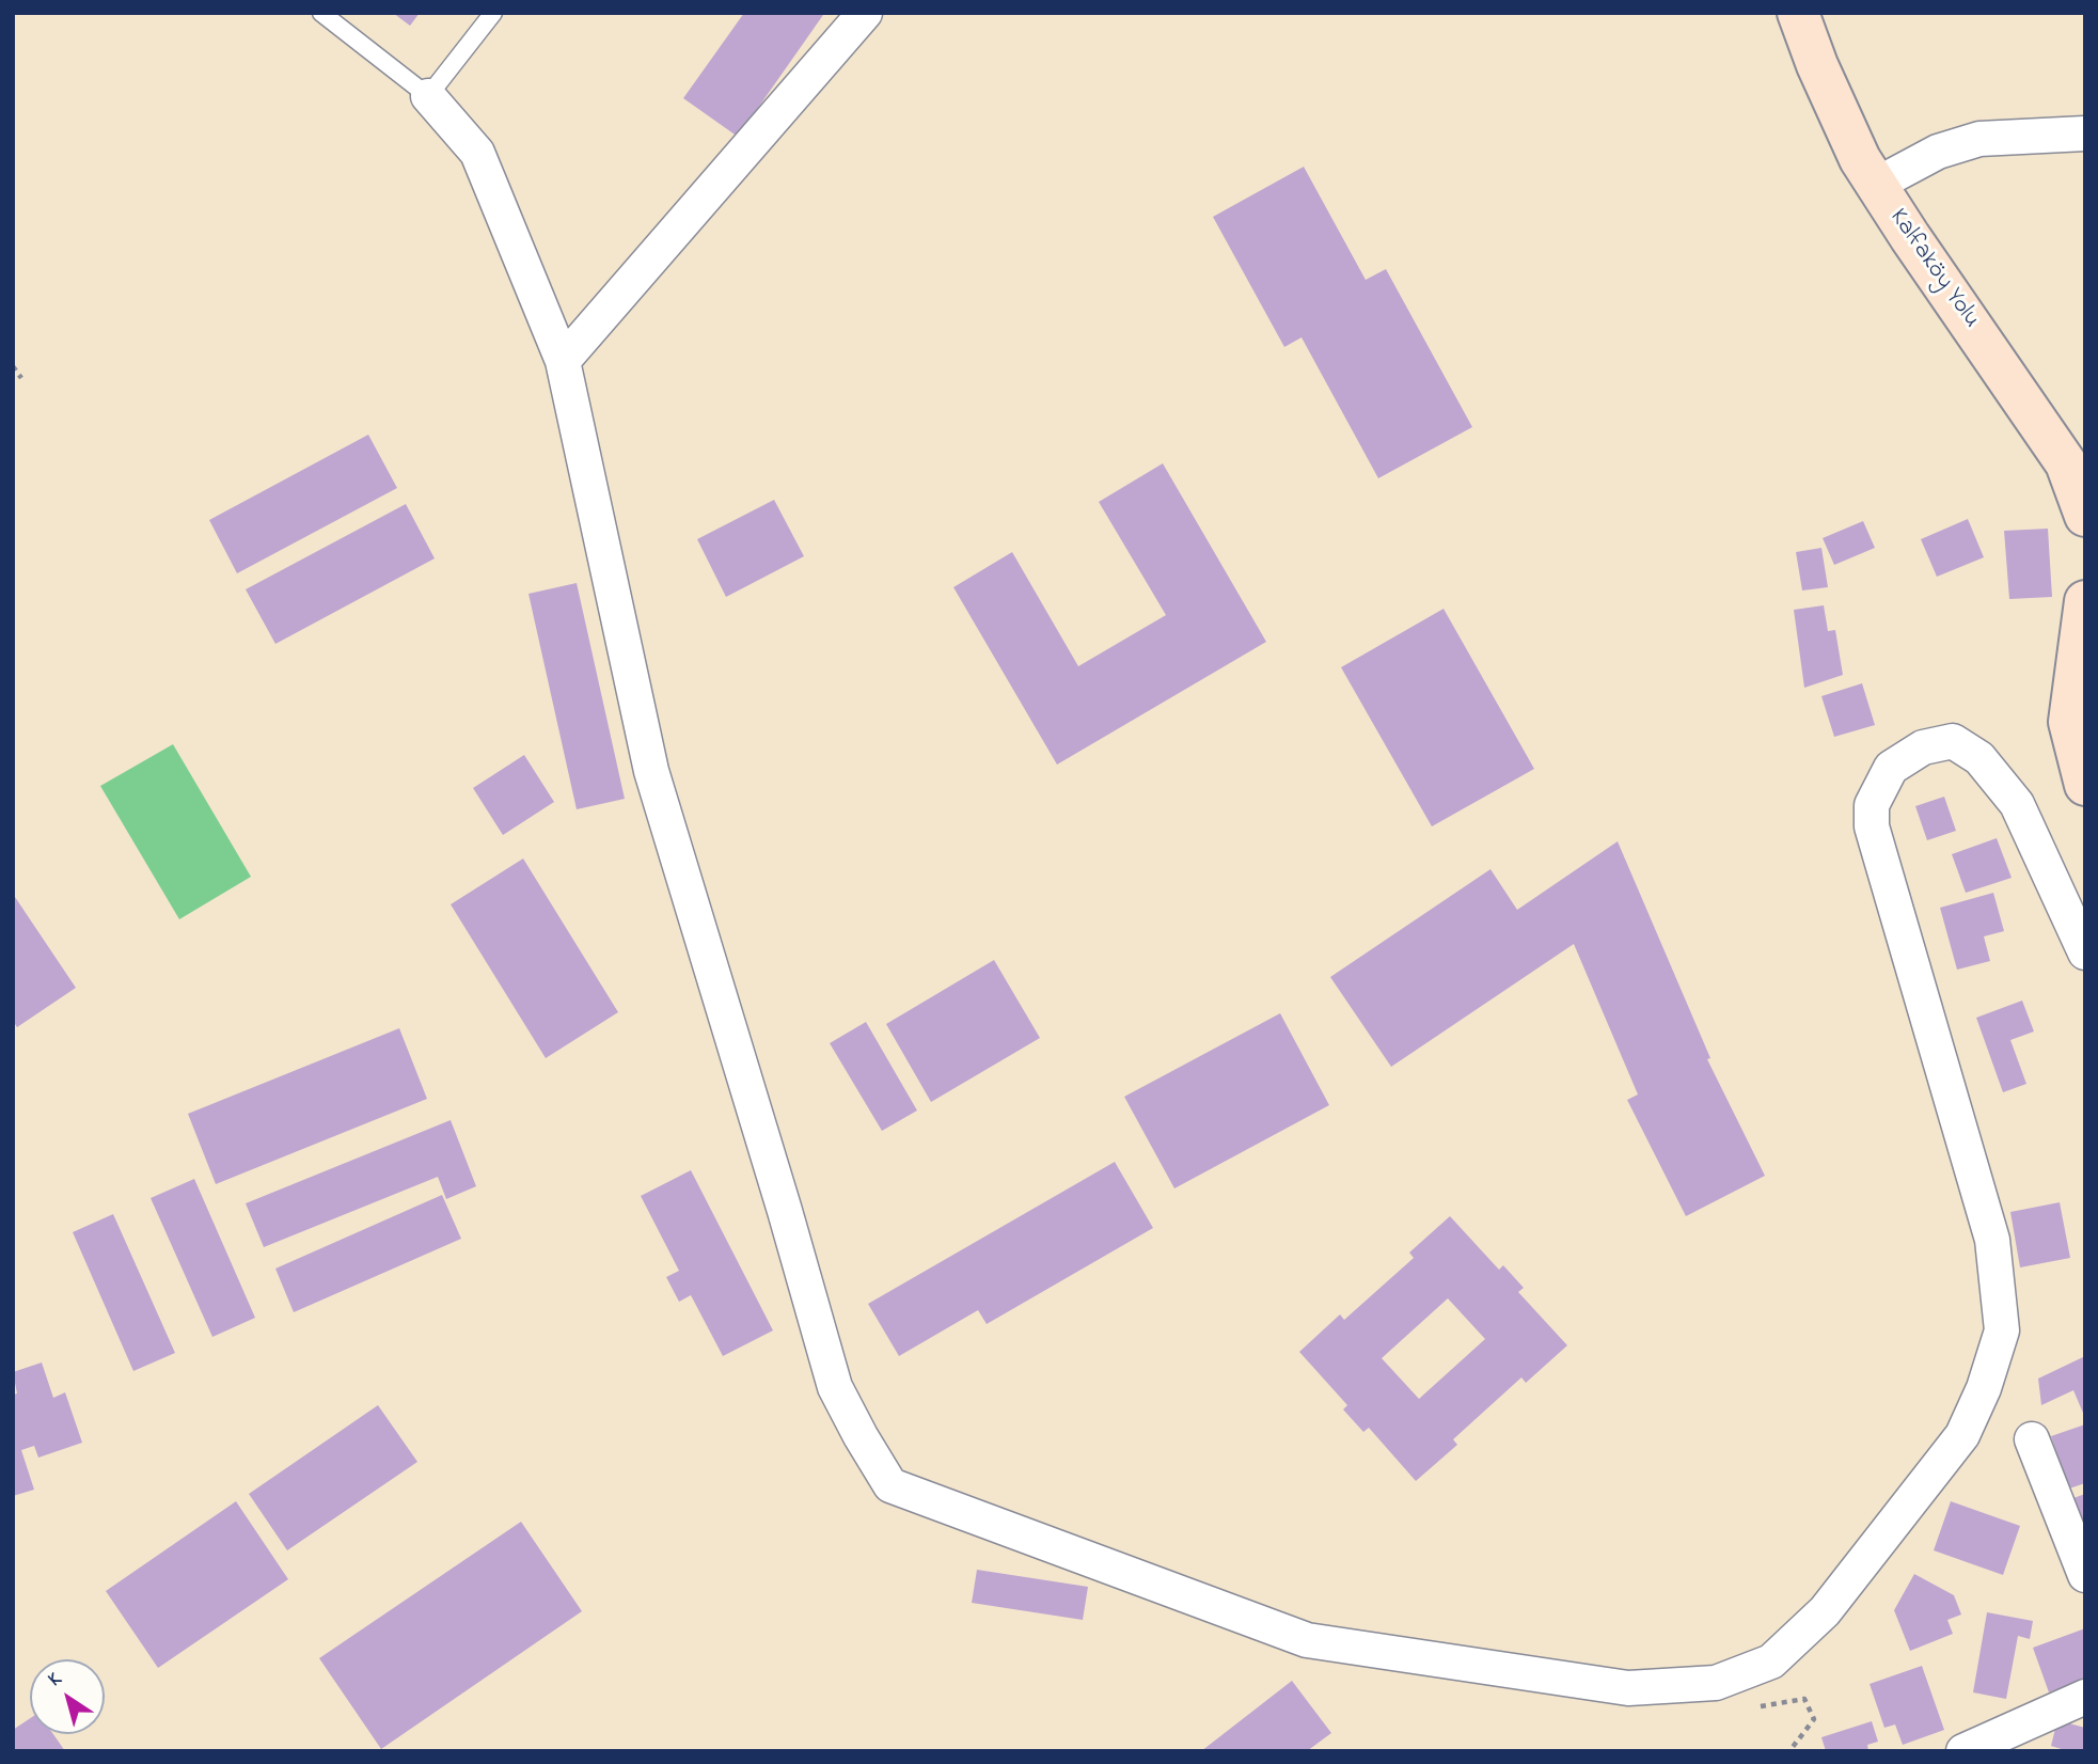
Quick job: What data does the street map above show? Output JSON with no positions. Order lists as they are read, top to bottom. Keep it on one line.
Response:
{"streets":{"main road":["Kalfaköy Yolu"]},"north":"top left"}
